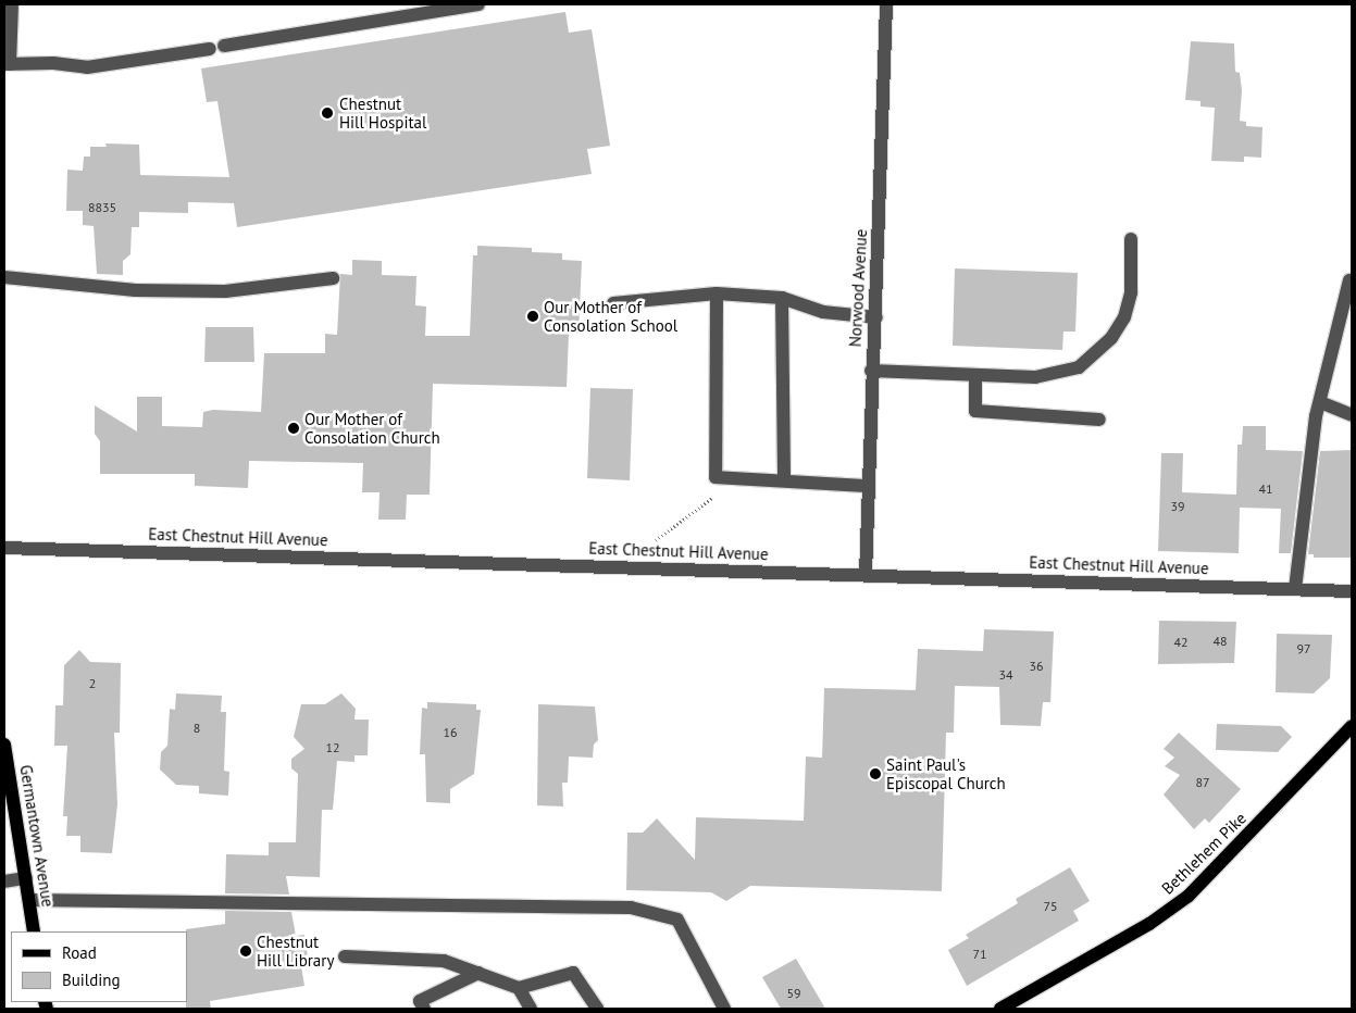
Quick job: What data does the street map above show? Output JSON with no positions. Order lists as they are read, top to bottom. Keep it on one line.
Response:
{"streets":{"main road":["Germantown Avenue","Bethlehem Pike"],"street":["Norwood Avenue","East Chestnut Hill Avenue"]},"crossings":[["Norwood Avenue","East Chestnut Hill Avenue"]],"places":["Chestnut Hill Hospital","Our Mother of Consolation School","Our Mother of Consolation Church","Saint Paul's Episcopal Church","Chestnut Hill Library"],"house_numbers":["8835","41","39","48","42","97","36","34","2","8","16","12","87","75","71","59"],"legend":["Road","Building"]}
